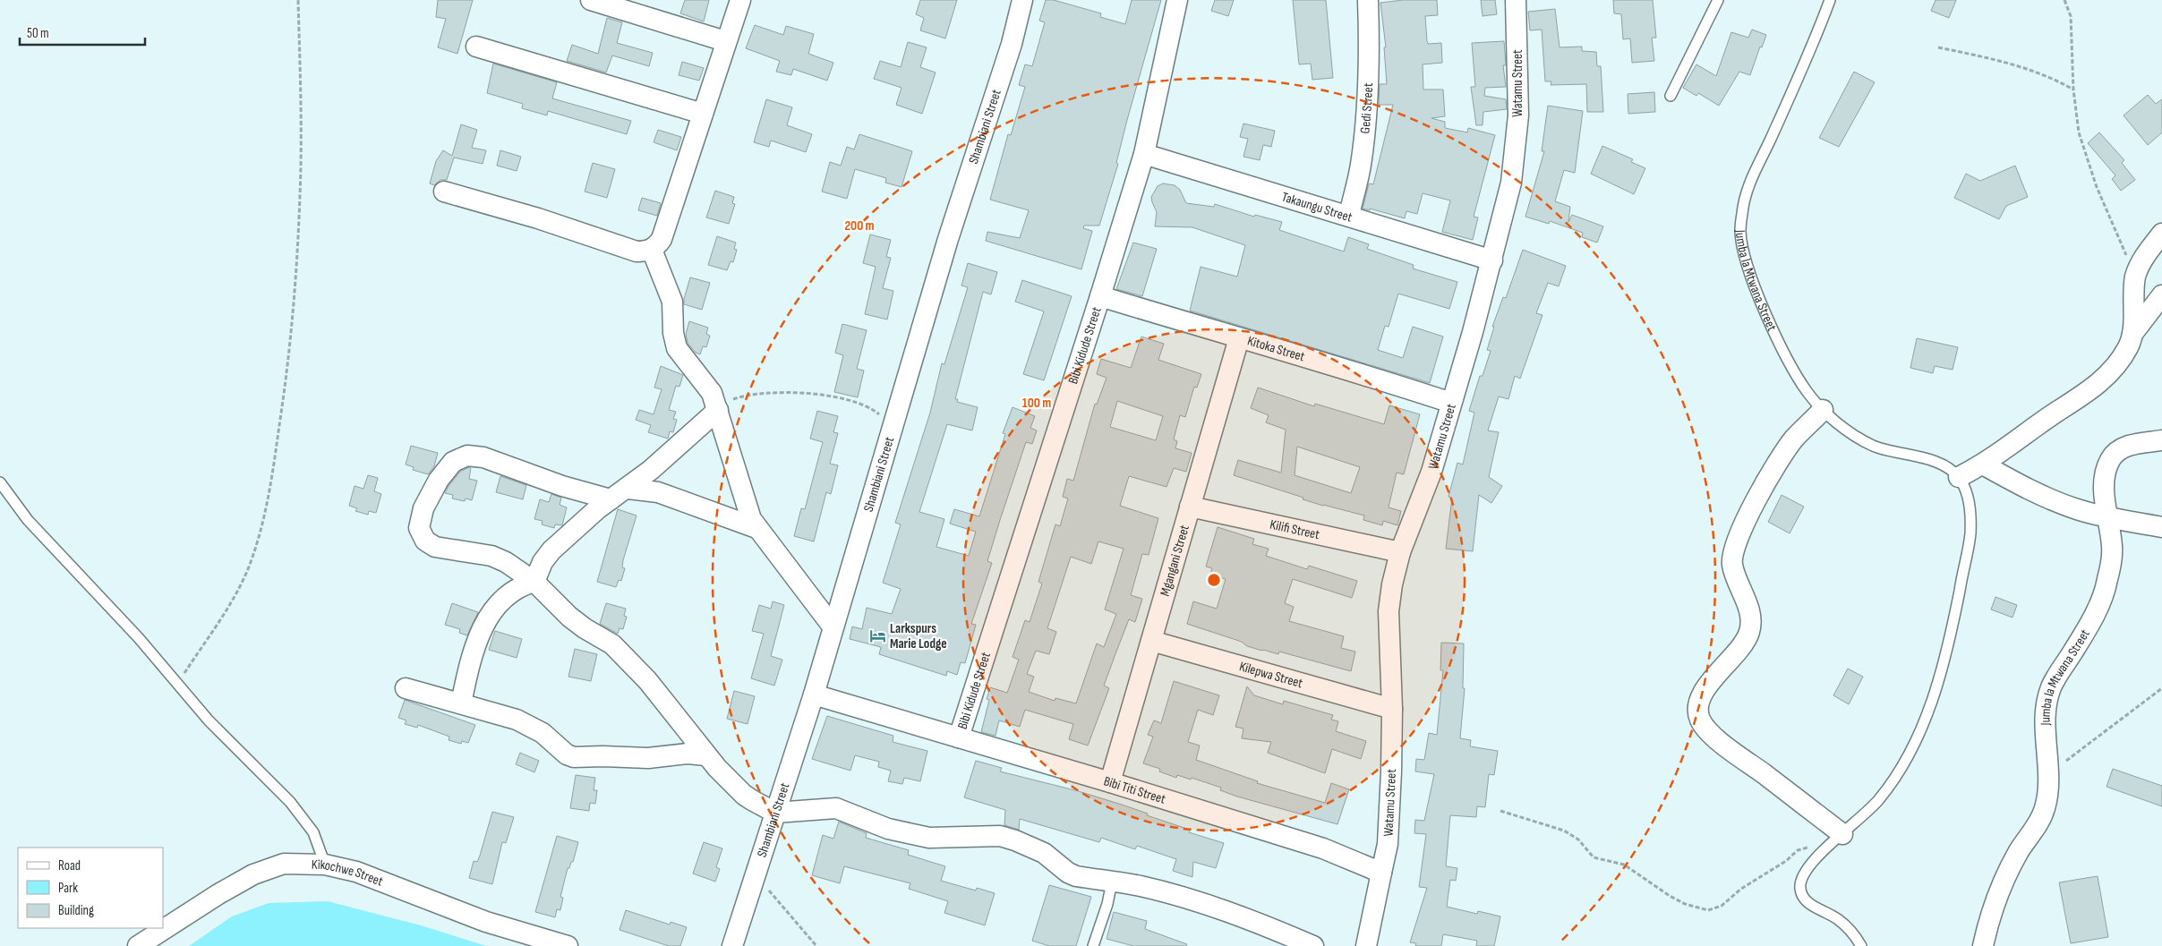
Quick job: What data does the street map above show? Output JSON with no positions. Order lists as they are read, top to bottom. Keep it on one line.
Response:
{"streets":{"street":["Watamu Street","Gedi Street","Shambiani Street","Takaungu Street","Jumba la Mtwana Street","Bibi Kidude Street","Kitoka Street","Kilifi Street","Mgangani Street","Kilepwa Street","Bibi Titi Street","Kikochwe Street"]},"crossings":[["Watamu Street","Takaungu Street"],["Watamu Street","Kitoka Street"],["Watamu Street","Kilifi Street"],["Watamu Street","Kilepwa Street"],["Watamu Street","Bibi Titi Street"],["Gedi Street","Takaungu Street"],["Shambiani Street","Bibi Titi Street"],["Takaungu Street","Bibi Kidude Street"],["Bibi Kidude Street","Kitoka Street"],["Bibi Kidude Street","Bibi Titi Street"],["Kitoka Street","Mgangani Street"],["Kilifi Street","Mgangani Street"],["Mgangani Street","Kilepwa Street"],["Mgangani Street","Bibi Titi Street"]],"places":{"hotel":["Larkspurs Marie Lodge"]},"legend":["Road","Park","Building"],"scale_bar":"50 m","rings":["200 m","100 m"]}
